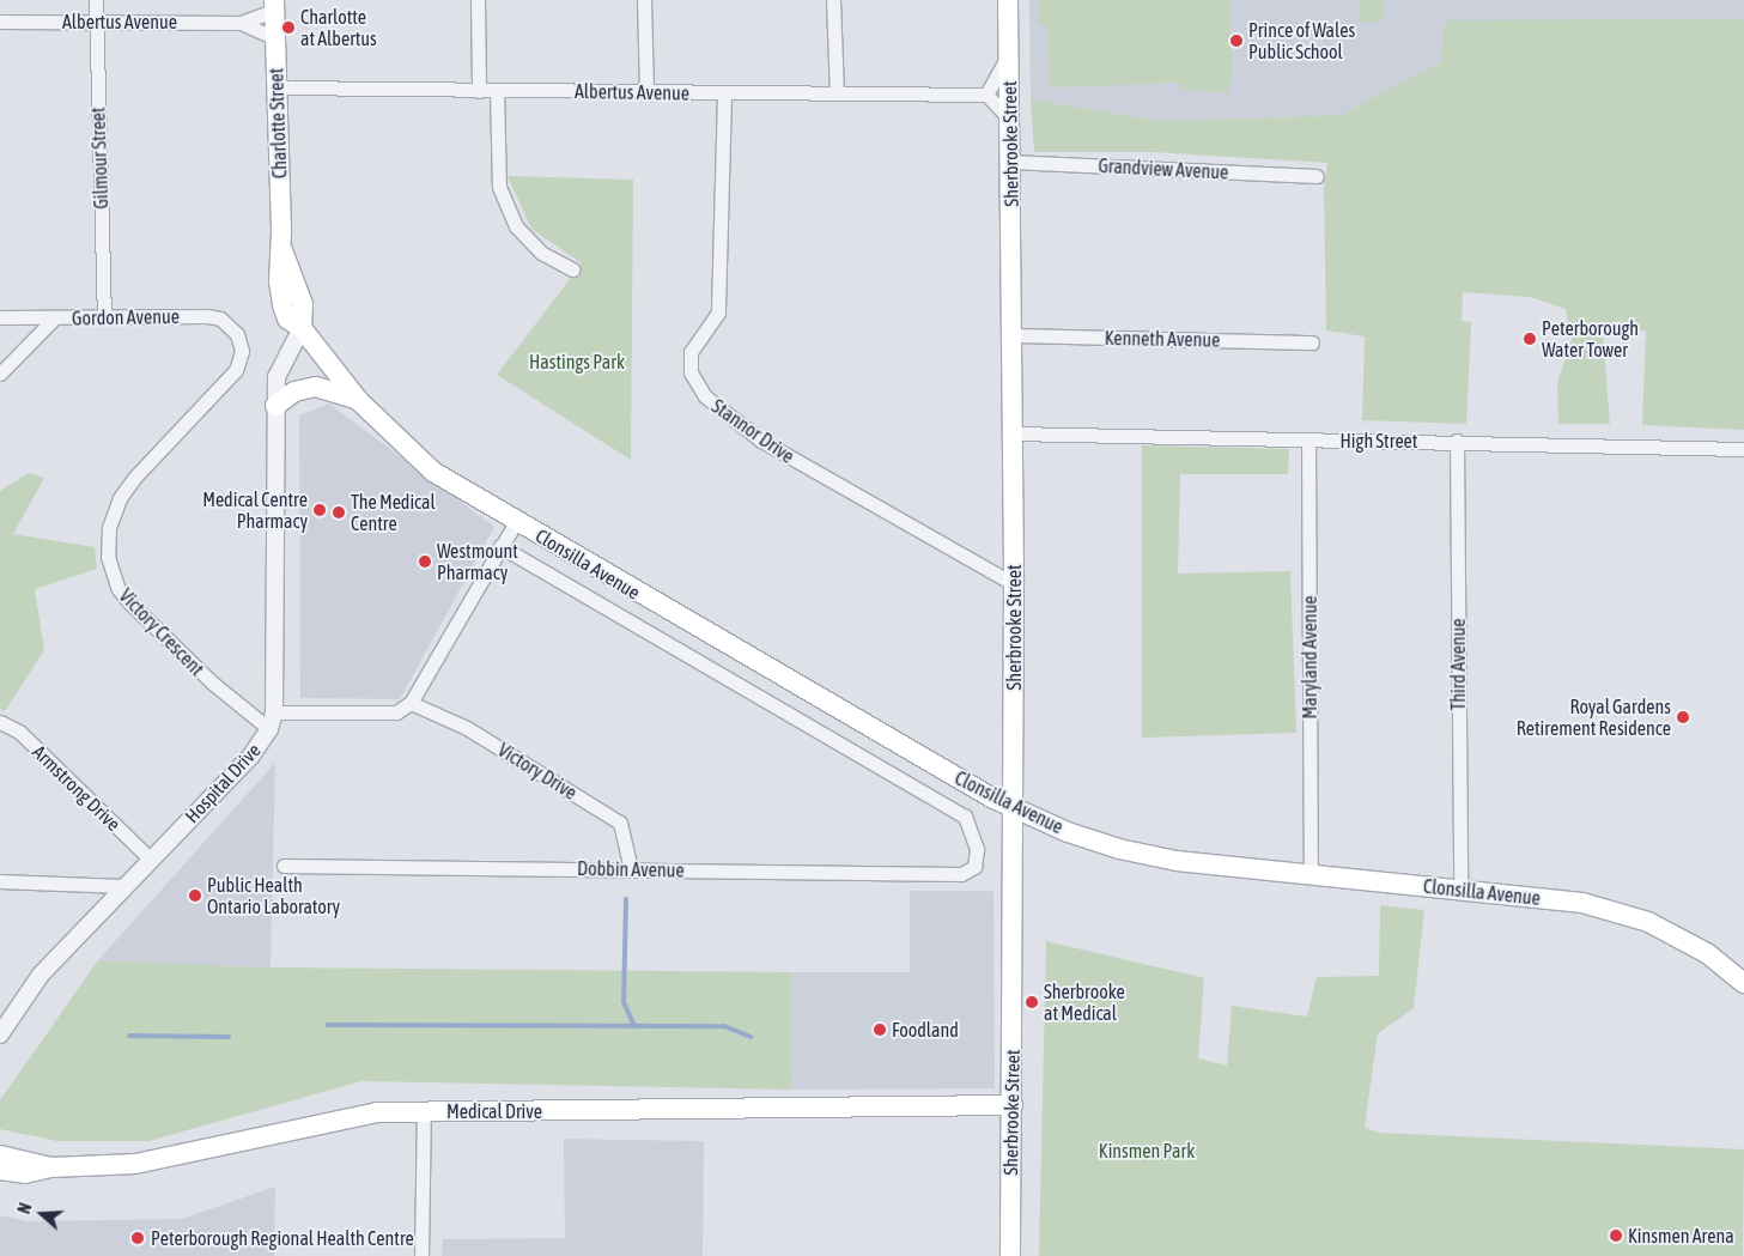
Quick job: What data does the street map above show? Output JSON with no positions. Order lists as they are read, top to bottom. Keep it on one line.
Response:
{"streets":{"main road":["Charlotte Street","Sherbrooke Street","Clonsilla Avenue","Medical Drive"],"street":["Albertus Avenue","Gilmour Street","Grandview Avenue","Gordon Avenue","Kenneth Avenue","Stannor Drive","High Street","Victory Crescent","Maryland Avenue","Third Avenue","Victory Drive","Hospital Drive","Armstrong Drive","Dobbin Avenue"]},"crossings":[["Albertus Avenue","Charlotte Street"],["Albertus Avenue","Gilmour Street"],["Albertus Avenue","Stannor Drive"],["Charlotte Street","Clonsilla Avenue"],["Charlotte Street","Hospital Drive"],["Sherbrooke Street","Grandview Avenue"],["Sherbrooke Street","Kenneth Avenue"],["Sherbrooke Street","Stannor Drive"],["Sherbrooke Street","High Street"],["Sherbrooke Street","Clonsilla Avenue"],["Sherbrooke Street","Medical Drive"],["Gilmour Street","Gordon Avenue"],["Gordon Avenue","Victory Crescent"],["High Street","Maryland Avenue"],["High Street","Third Avenue"],["Clonsilla Avenue","Maryland Avenue"],["Clonsilla Avenue","Third Avenue"],["Clonsilla Avenue","Dobbin Avenue"],["Victory Crescent","Hospital Drive"],["Victory Drive","Dobbin Avenue"],["Hospital Drive","Armstrong Drive"]],"parks":["Hastings Park","Kinsmen Park"],"places":["Charlotte at Albertus","Prince of Wales Public School","Peterborough Water Tower","Medical Centre Pharmacy","The Medical Centre","Westmount Pharmacy","Royal Gardens Retirement Residence","Public Health Ontario Laboratory","Sherbrooke at Medical","Foodland","Kinsmen Arena","Peterborough Regional Health Centre"],"north":"left"}
